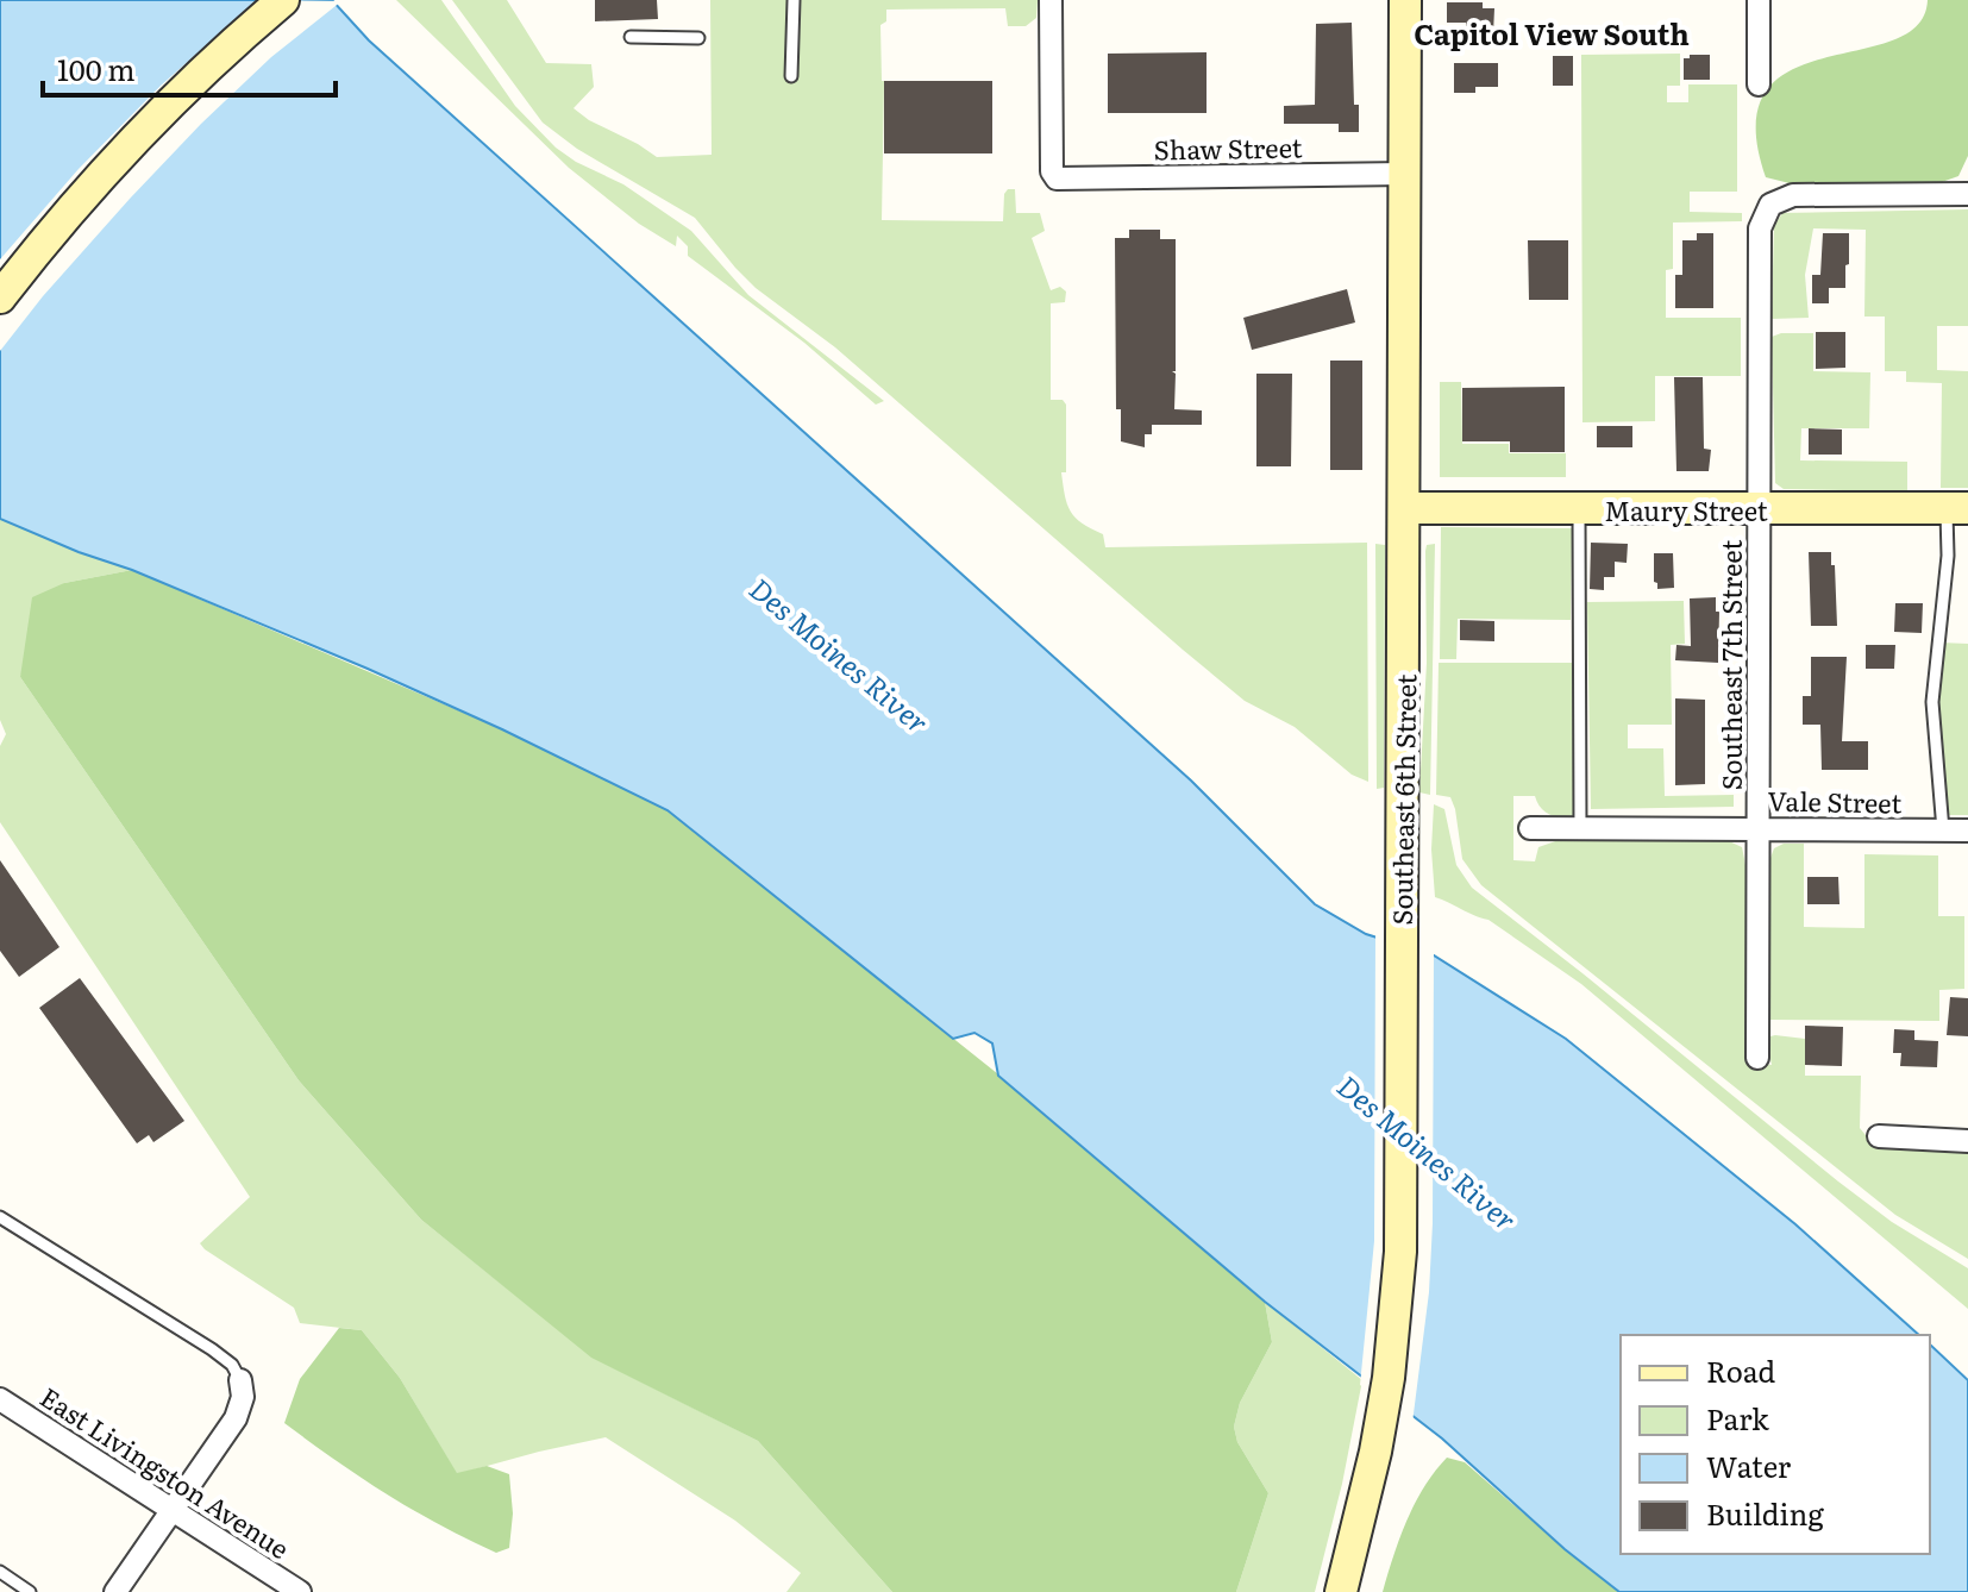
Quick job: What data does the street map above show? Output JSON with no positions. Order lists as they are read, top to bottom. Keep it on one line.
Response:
{"streets":{"main road":["Maury Street","Southeast 6th Street"],"street":["Shaw Street","Southeast 7th Street","Vale Street","East Livingston Avenue"]},"crossings":[["Shaw Street","Southeast 6th Street"],["Maury Street","Southeast 7th Street"],["Maury Street","Southeast 6th Street"],["Southeast 7th Street","Vale Street"]],"districts":["Capitol View South"],"water":["Des Moines River"],"legend":["Road","Park","Water","Building"],"scale_bar":"100 m"}
